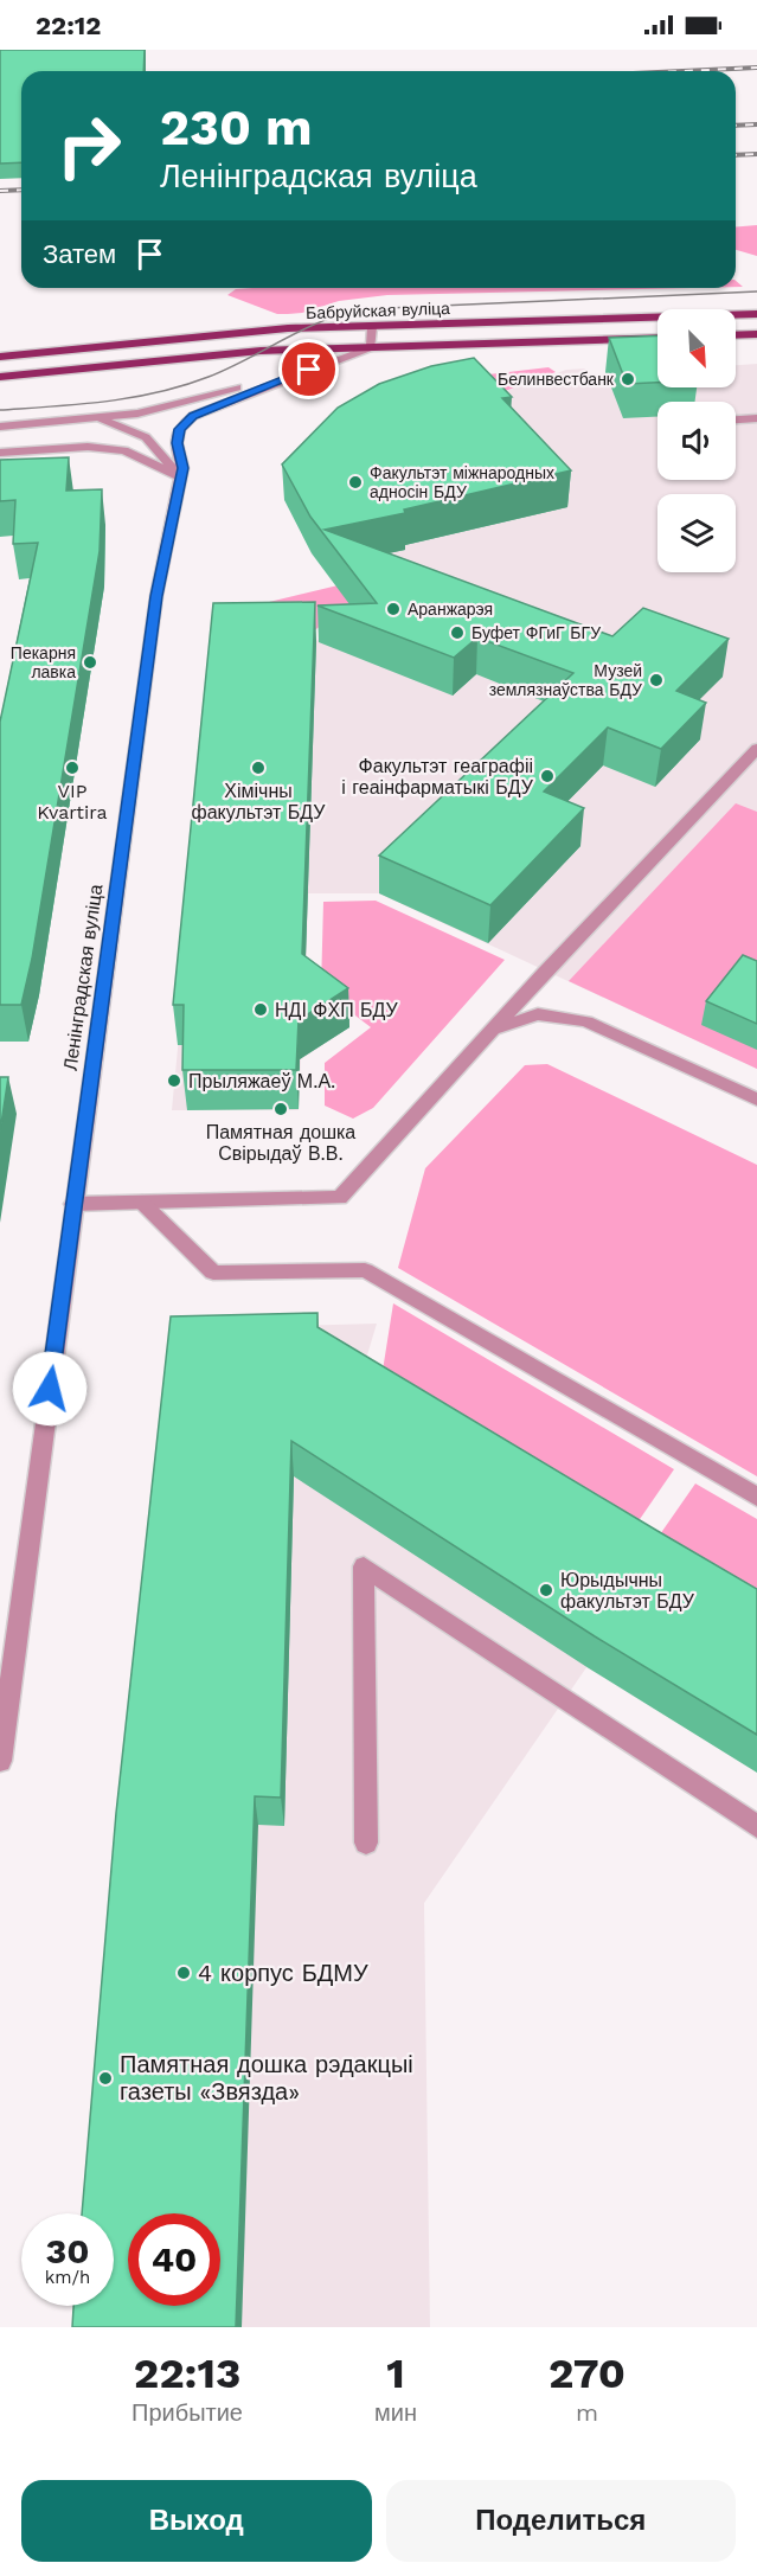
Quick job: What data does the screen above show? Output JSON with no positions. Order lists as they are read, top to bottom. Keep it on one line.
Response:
{"streets":{"main road":["Бабруйская вуліца"],"street":["Ленінградская вуліца"]},"crossings":[["Бабруйская вуліца","Ленінградская вуліца"]],"places":["Белинвестбанк","Факультэт міжнародных адносін БДУ","Аранжарэя","Буфет ФГиГ БГУ","Пекарня лавка","Музей землязнаўства БДУ","VIP Kvartira","Хімічны факультэт БДУ","Факультэт геаграфіі і геаінфарматыкі БДУ","НДІ ФХП БДУ","Прыляжаеў М.А.","Памятная дошка Свірыдаў В.В.","Юрыдычны факультэт БДУ","4 корпус БДМУ","Памятная дошка рэдакцыі газеты «Звязда»"],"north":"bottom right","page":{"status":"22:12","turn":["230 m","Ленінградская вуліца"],"then":"Затем","speed":"30 km/h","limit":"40","eta":["22:13","Прибытие","1","мин","270","m"],"buttons":["Выход","Поделиться"]}}
